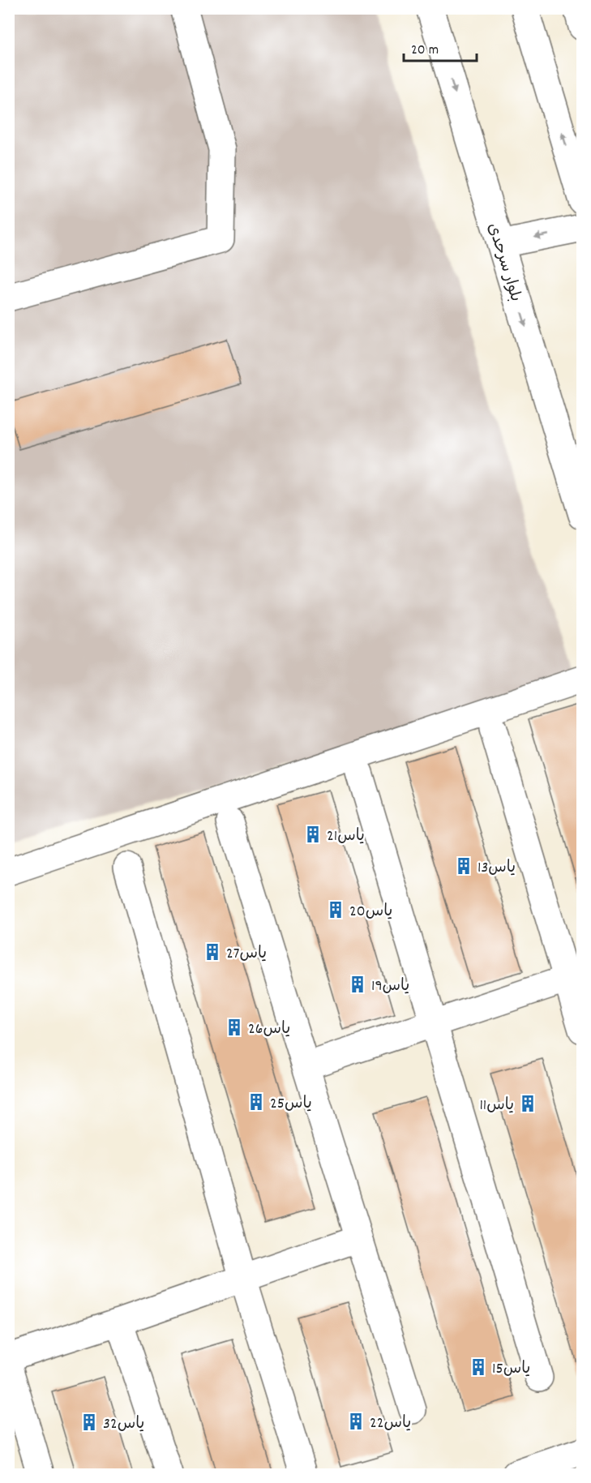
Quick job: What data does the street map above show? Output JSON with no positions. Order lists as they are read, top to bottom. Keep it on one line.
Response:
{"streets":{"street":["بلوار سرحدی"]},"places":{"building":["یاس21","یاس13","یاس20","یاس27","یاس19","یاس26","یاس25","یاس11","یاس15","یاس22","یاس32"]},"scale_bar":"20 m"}
